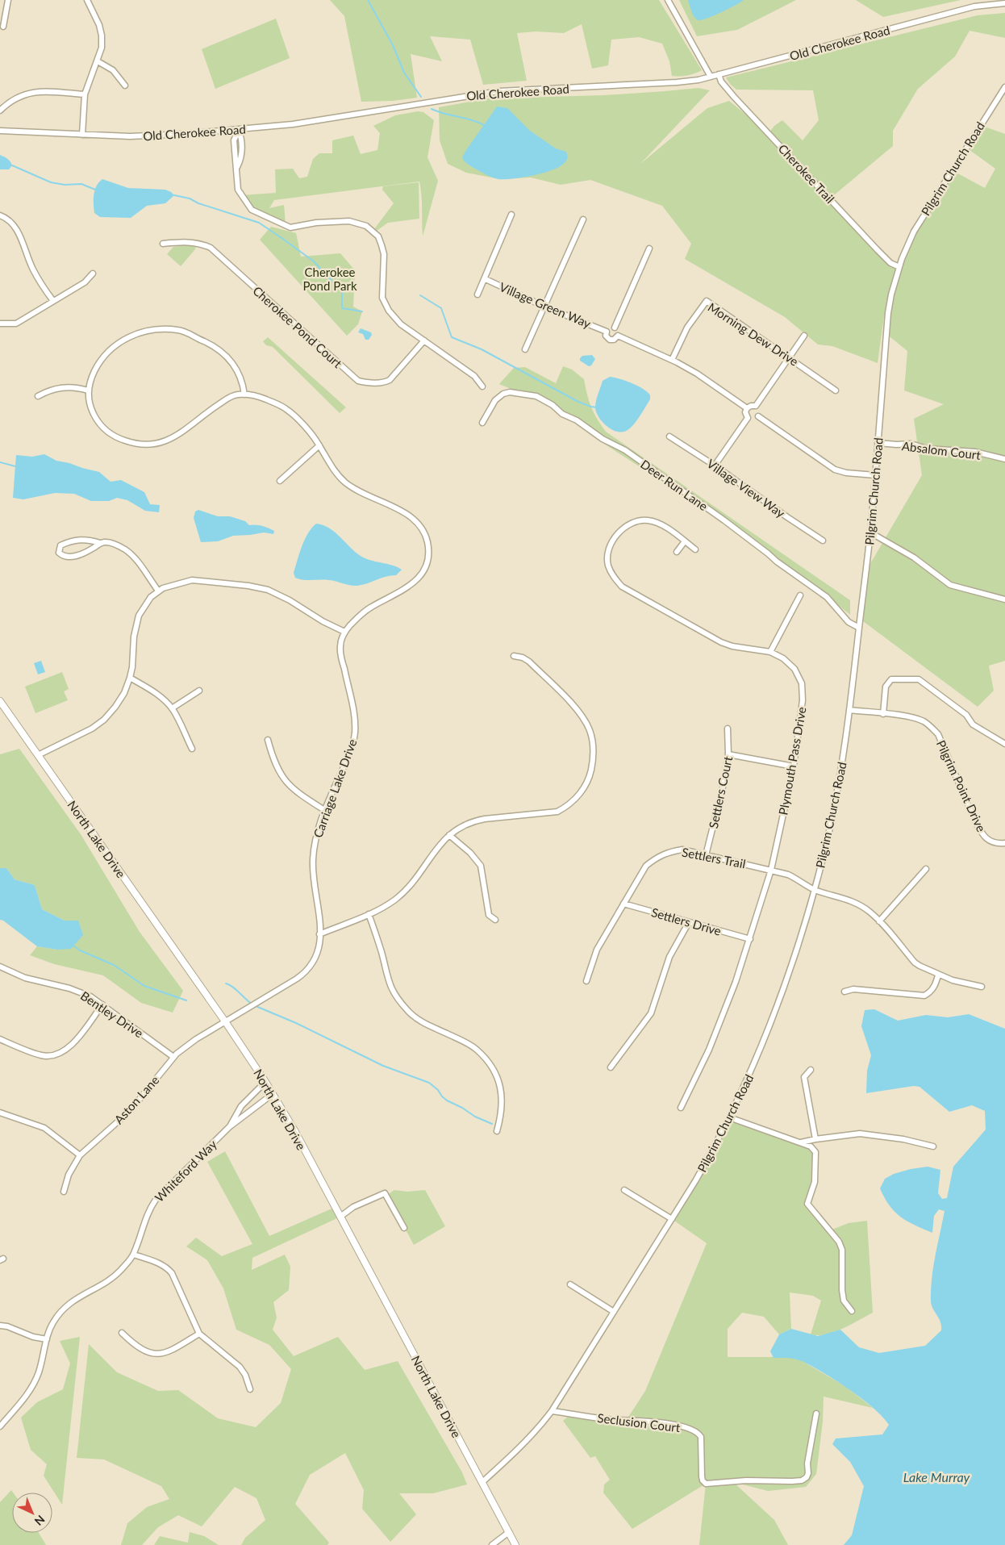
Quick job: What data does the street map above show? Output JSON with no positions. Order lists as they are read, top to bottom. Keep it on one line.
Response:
{"streets":{"main road":["North Lake Drive"],"street":["Old Cherokee Road","Pilgrim Church Road","Cherokee Trail","Village Green Way","Cherokee Pond Court","Morning Dew Drive","Absalom Court","Deer Run Lane","Village View Way","Plymouth Pass Drive","Pilgrim Point Drive","Carriage Lake Drive","Settlers Court","Settlers Trail","Settlers Drive","Bentley Drive","Aston Lane","Whiteford Way","Seclusion Court"]},"crossings":[["Old Cherokee Road","Cherokee Trail"],["Pilgrim Church Road","Cherokee Trail"],["Pilgrim Church Road","Absalom Court"],["Pilgrim Church Road","Deer Run Lane"],["Pilgrim Church Road","Pilgrim Point Drive"],["Pilgrim Church Road","North Lake Drive"],["Pilgrim Church Road","Settlers Trail"],["Pilgrim Church Road","Seclusion Court"],["Village Green Way","Morning Dew Drive"],["Plymouth Pass Drive","Settlers Trail"],["Plymouth Pass Drive","Settlers Drive"],["Carriage Lake Drive","North Lake Drive"],["Carriage Lake Drive","Aston Lane"],["Settlers Court","Settlers Trail"],["North Lake Drive","Aston Lane"],["North Lake Drive","Whiteford Way"],["Settlers Trail","Settlers Drive"],["Bentley Drive","Aston Lane"]],"water":["Lake Murray"],"parks":["Cherokee Pond Park"],"north":"bottom right"}
